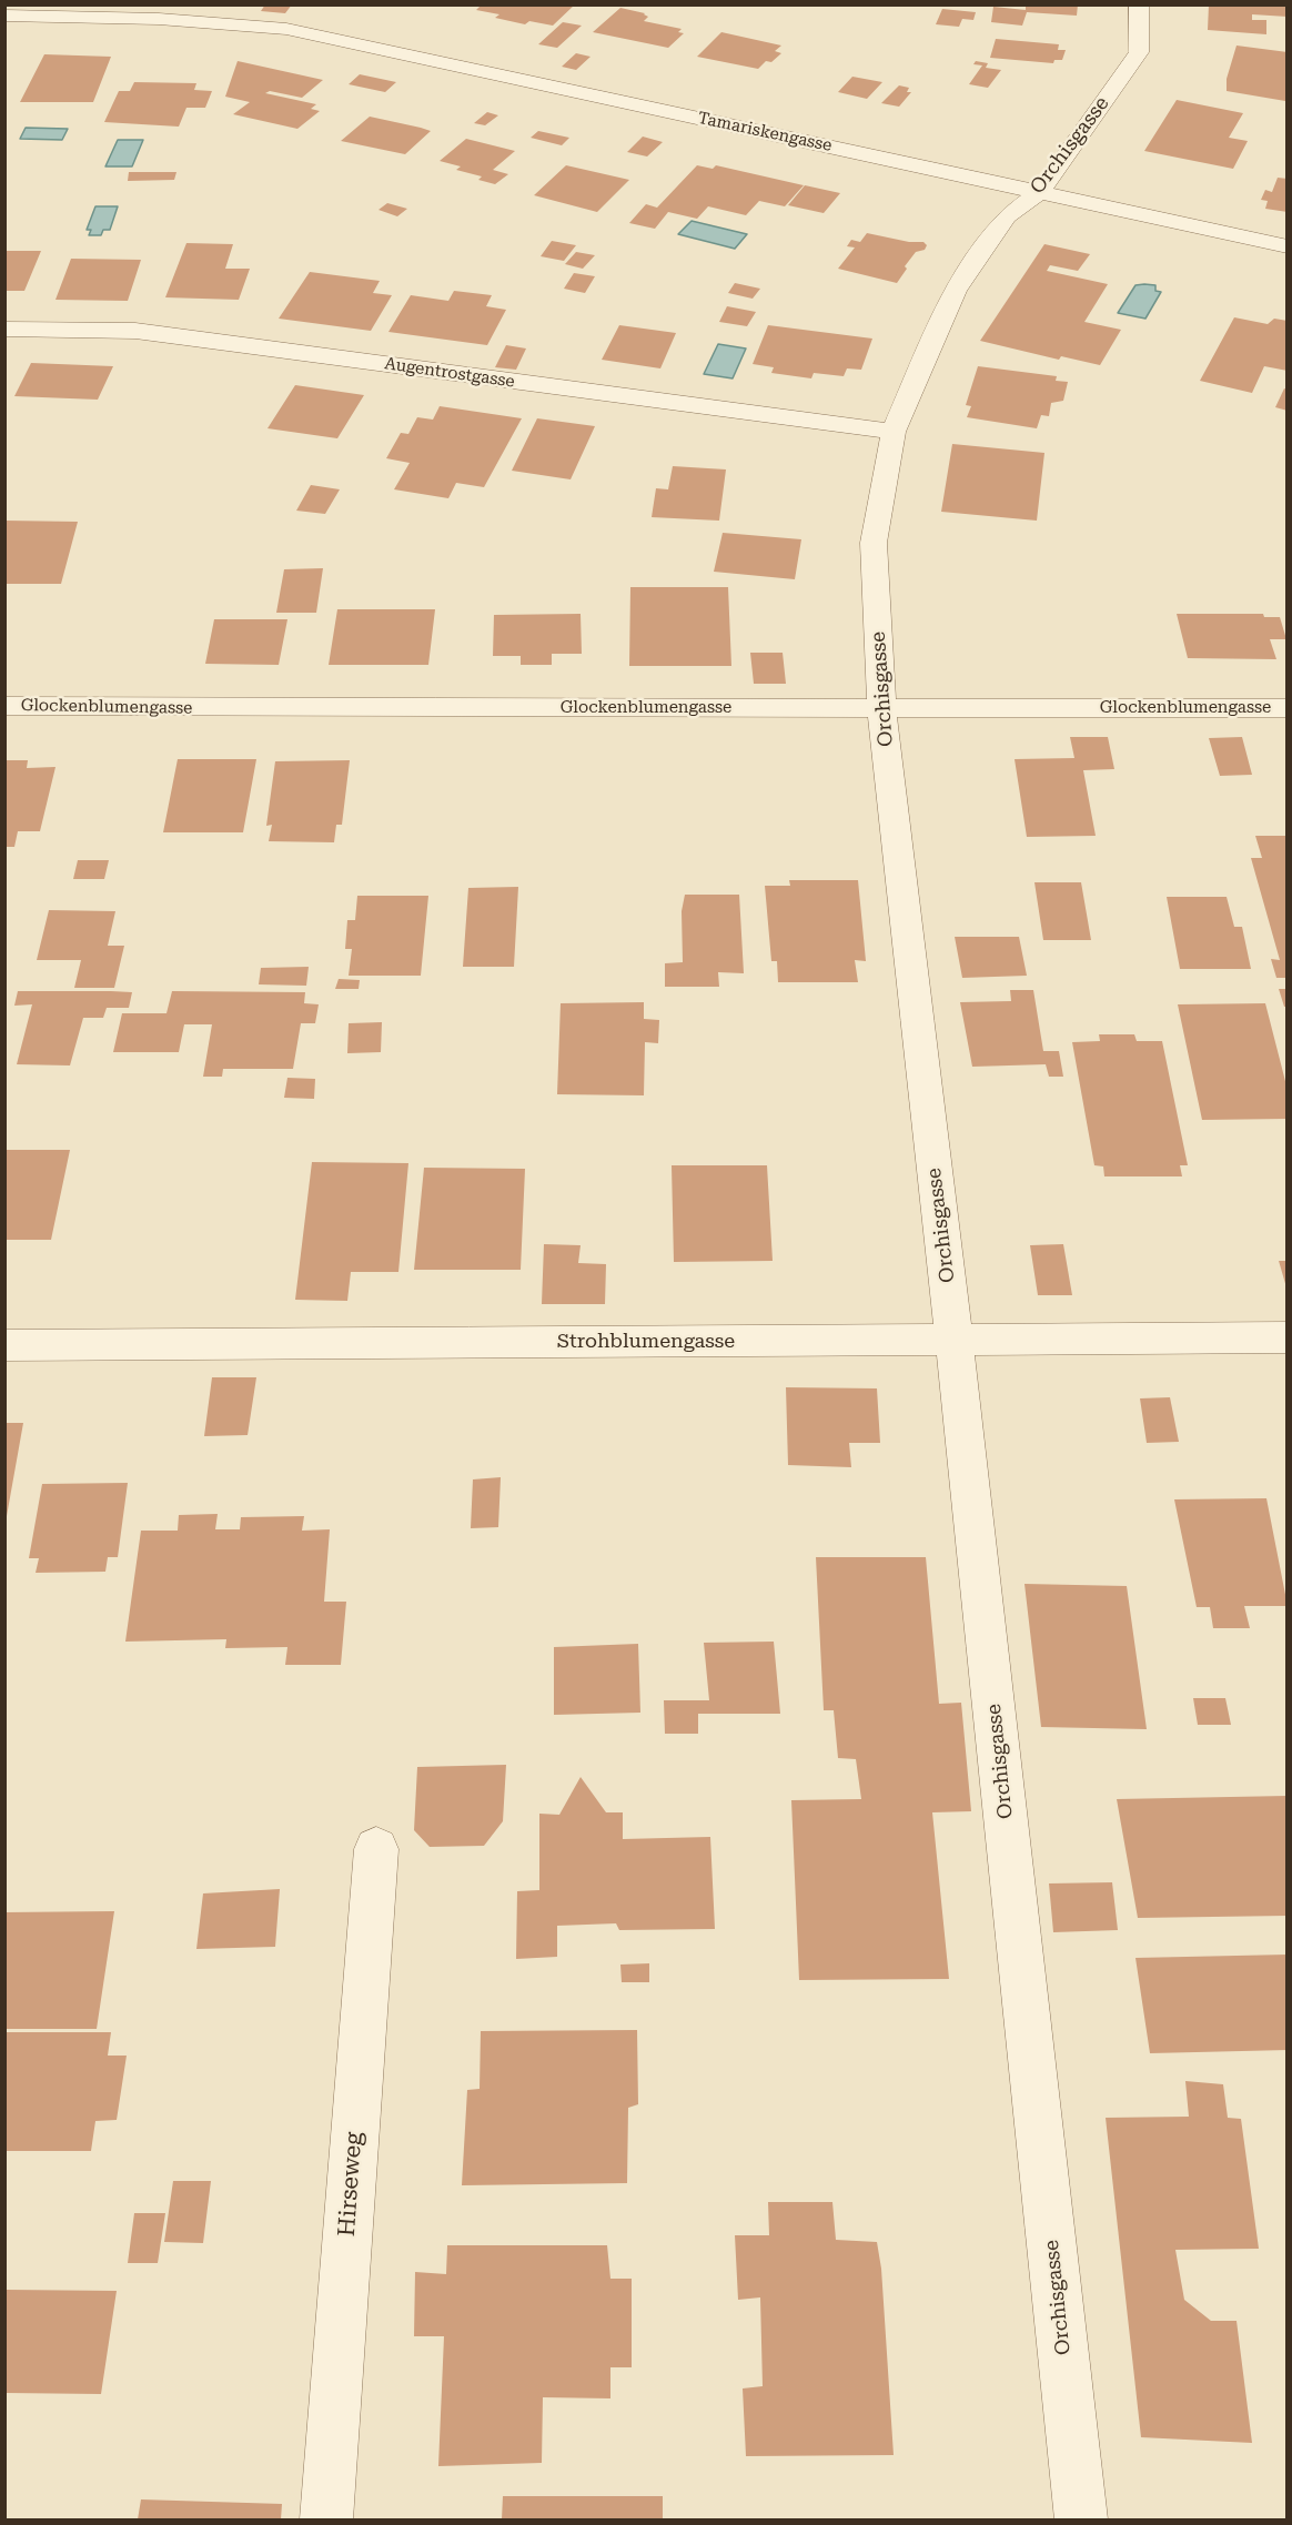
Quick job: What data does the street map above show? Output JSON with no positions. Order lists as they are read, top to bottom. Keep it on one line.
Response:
{"streets":{"street":["Tamariskengasse","Orchisgasse","Augentrostgasse","Glockenblumengasse","Strohblumengasse","Hirseweg"]},"crossings":[["Tamariskengasse","Orchisgasse"],["Orchisgasse","Augentrostgasse"],["Orchisgasse","Glockenblumengasse"],["Orchisgasse","Strohblumengasse"]]}
